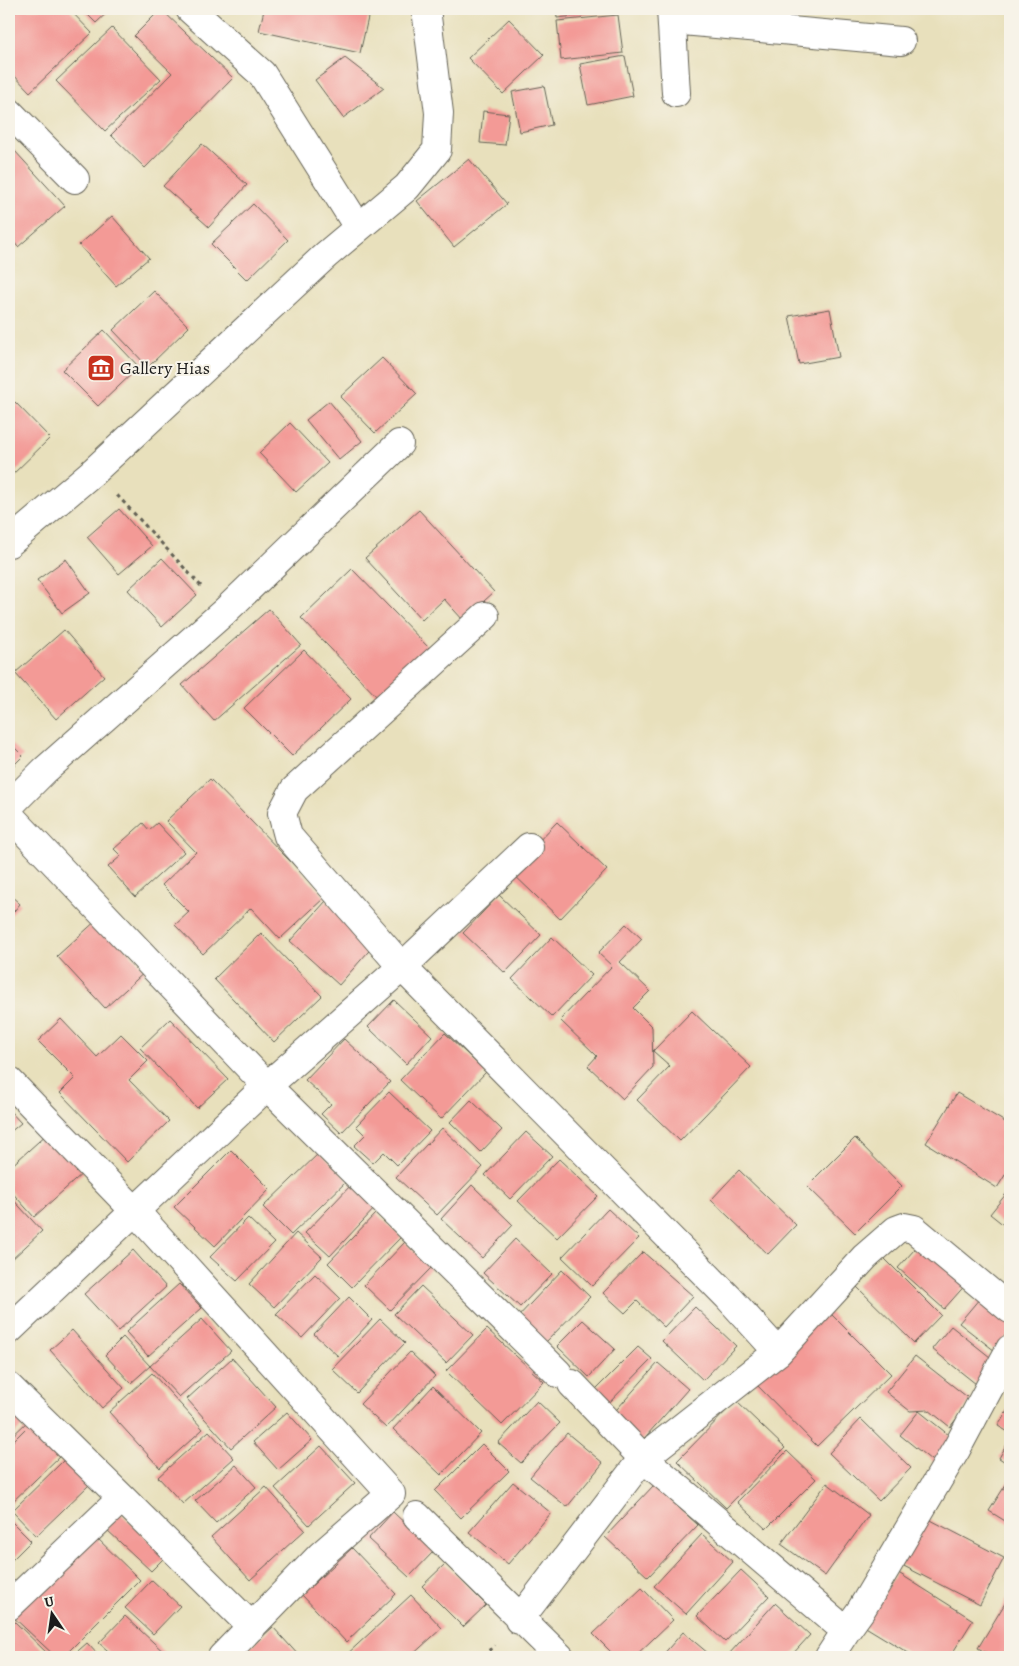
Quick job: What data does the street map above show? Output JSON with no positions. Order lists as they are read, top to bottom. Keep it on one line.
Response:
{"places":{"museum":["Gallery Hias"]},"north":"top"}
